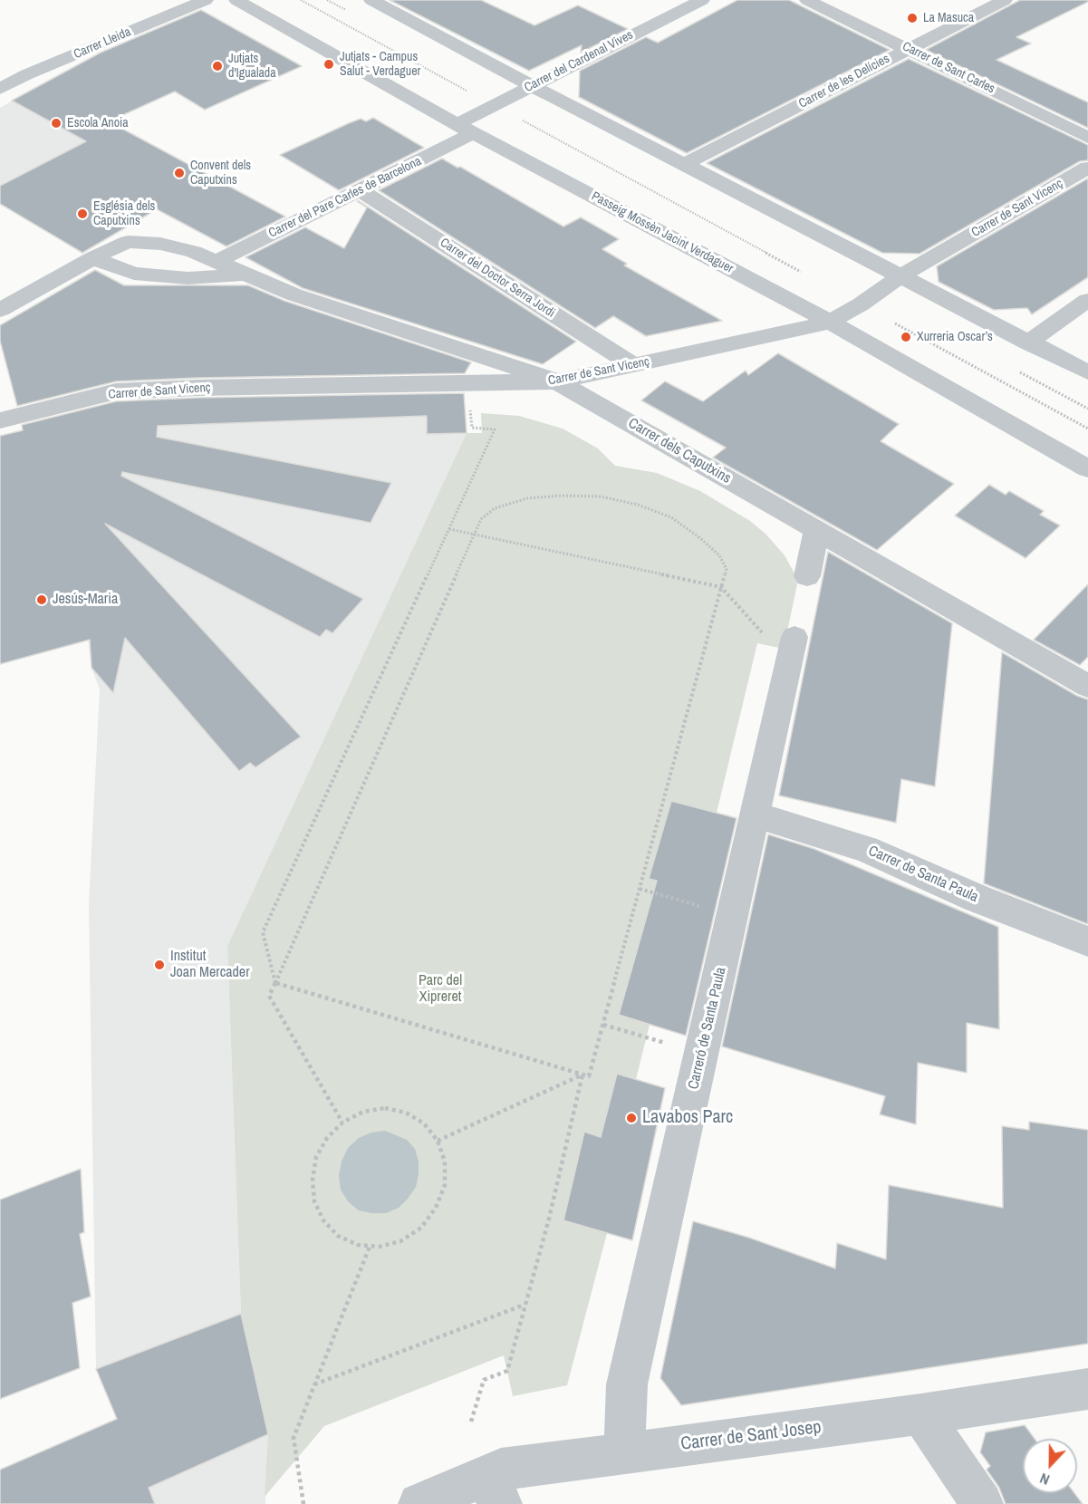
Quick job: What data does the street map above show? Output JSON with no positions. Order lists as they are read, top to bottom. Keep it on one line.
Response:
{"streets":{"street":["Carrer Lleida","Carrer del Cardenal Vives","Carrer de Sant Carles","Carrer de les Delícies","Carrer del Pare Carles de Barcelona","Carrer de Sant Vicenç","Passeig Mossèn Jacint Verdaguer","Carrer del Doctor Serra Jordi","Carrer dels Caputxins","Carrer de Santa Paula","Carreró de Santa Paula","Carrer de Sant Josep"]},"crossings":[["Carrer del Cardenal Vives","Carrer del Pare Carles de Barcelona"],["Carrer del Cardenal Vives","Passeig Mossèn Jacint Verdaguer"],["Carrer de Sant Carles","Carrer de les Delícies"],["Carrer del Pare Carles de Barcelona","Passeig Mossèn Jacint Verdaguer"],["Carrer del Pare Carles de Barcelona","Carrer del Doctor Serra Jordi"],["Carrer del Pare Carles de Barcelona","Carrer dels Caputxins"],["Carrer de Sant Vicenç","Passeig Mossèn Jacint Verdaguer"],["Carrer de Sant Vicenç","Carrer del Doctor Serra Jordi"],["Carrer de Sant Vicenç","Carrer dels Caputxins"],["Carrer de Santa Paula","Carreró de Santa Paula"],["Carreró de Santa Paula","Carrer de Sant Josep"]],"parks":["Parc del Xipreret"],"places":["La Masuca","Jutjats - Campus Salut - Verdaguer","Jutjats d'Igualada","Escola Anoia","Convent dels Caputxins","Església dels Caputxins","Xurreria Oscar’s","Jesús-Maria","Institut Joan Mercader","Lavabos Parc"],"north":"bottom"}
